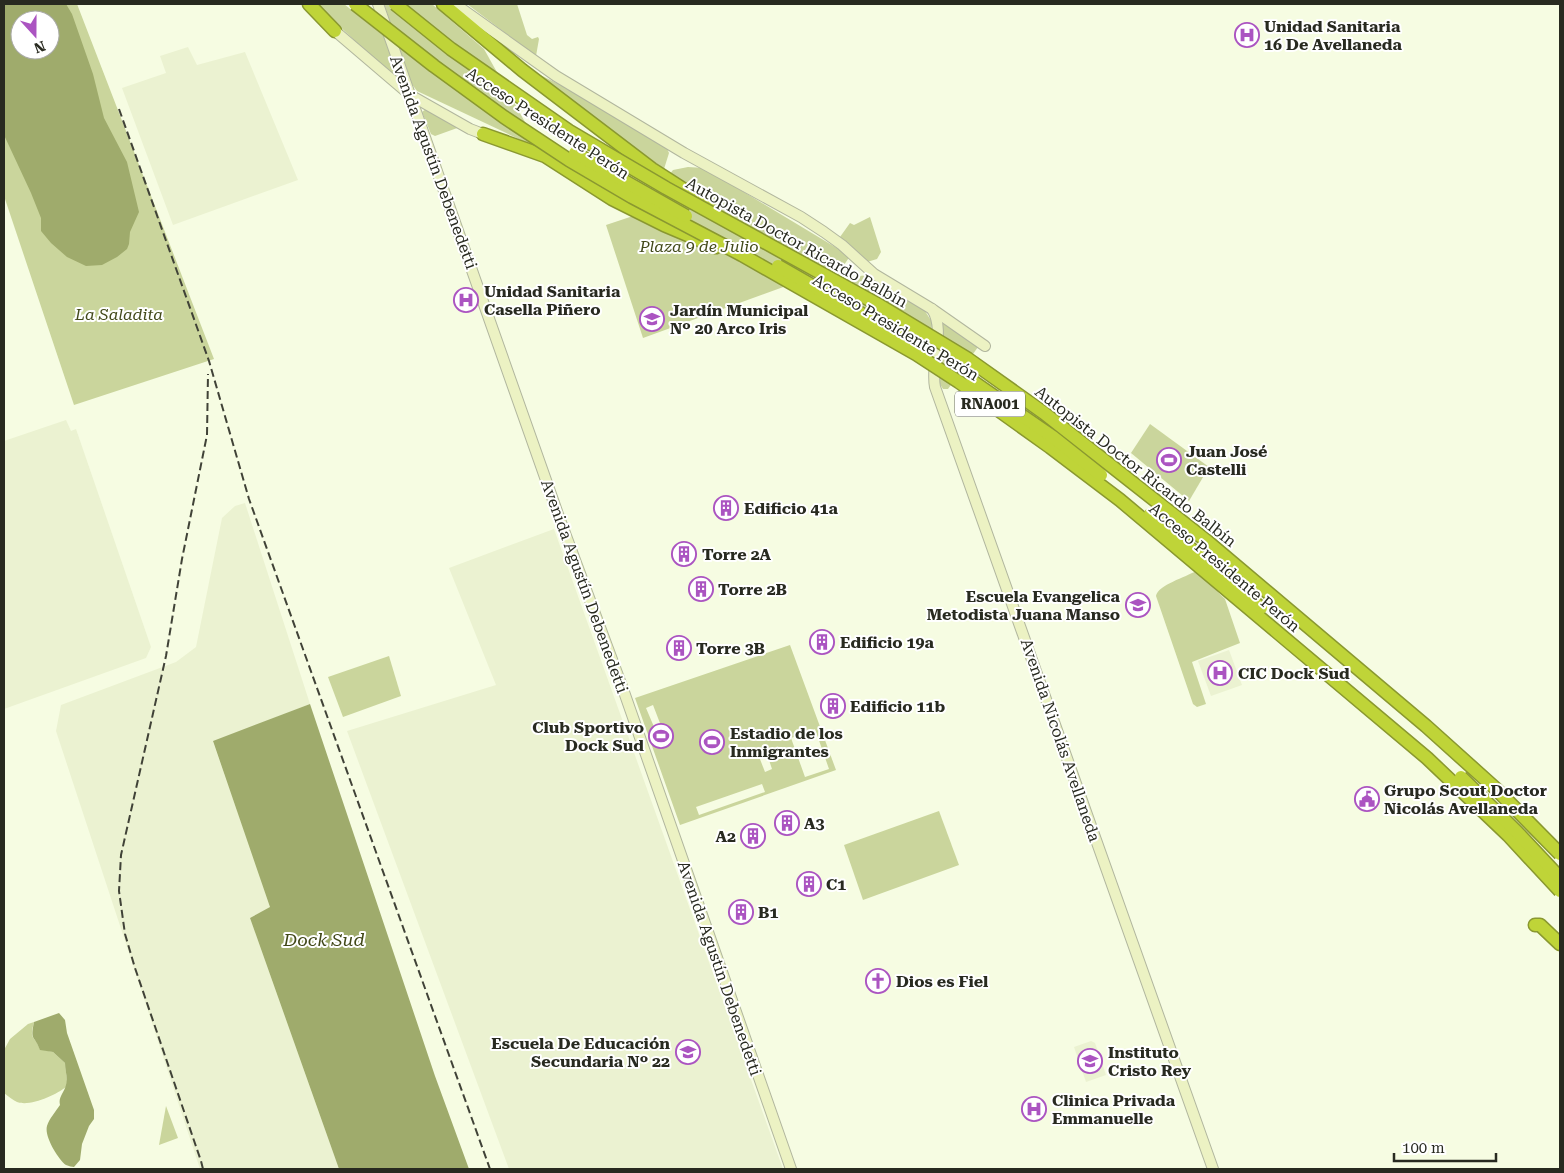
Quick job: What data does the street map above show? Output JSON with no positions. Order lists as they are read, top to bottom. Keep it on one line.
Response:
{"streets":{"highway":["Acceso Presidente Perón","Autopista Doctor Ricardo Balbín","RNA001"],"main road":["Avenida Agustín Debenedetti","Avenida Nicolás Avellaneda"]},"crossings":[["Acceso Presidente Perón","Avenida Nicolás Avellaneda"]],"water":["Dock Sud"],"parks":["Plaza 9 de Julio","La Saladita"],"places":{"hospital":["Unidad Sanitaria 16 De Avellaneda","Unidad Sanitaria Casella Piñero","CIC Dock Sud","Clinica Privada Emmanuelle"],"school or university":["Jardín Municipal Nº 20 Arco Iris","Escuela Evangelica Metodista Juana Manso","Escuela De Educación Secundaria Nº 22","Instituto Cristo Rey"],"sports":["Juan José Castelli","Club Sportivo Dock Sud","Estadio de los Inmigrantes"],"building":["Edificio 41a","Torre 2A","Torre 2B","Edificio 19a","Torre 3B","Edificio 11b","A3","A2","C1","B1"],"public building":["Grupo Scout Doctor Nicolás Avellaneda"],"church":["Dios es Fiel"]},"scale_bar":"100 m","north":"bottom"}
